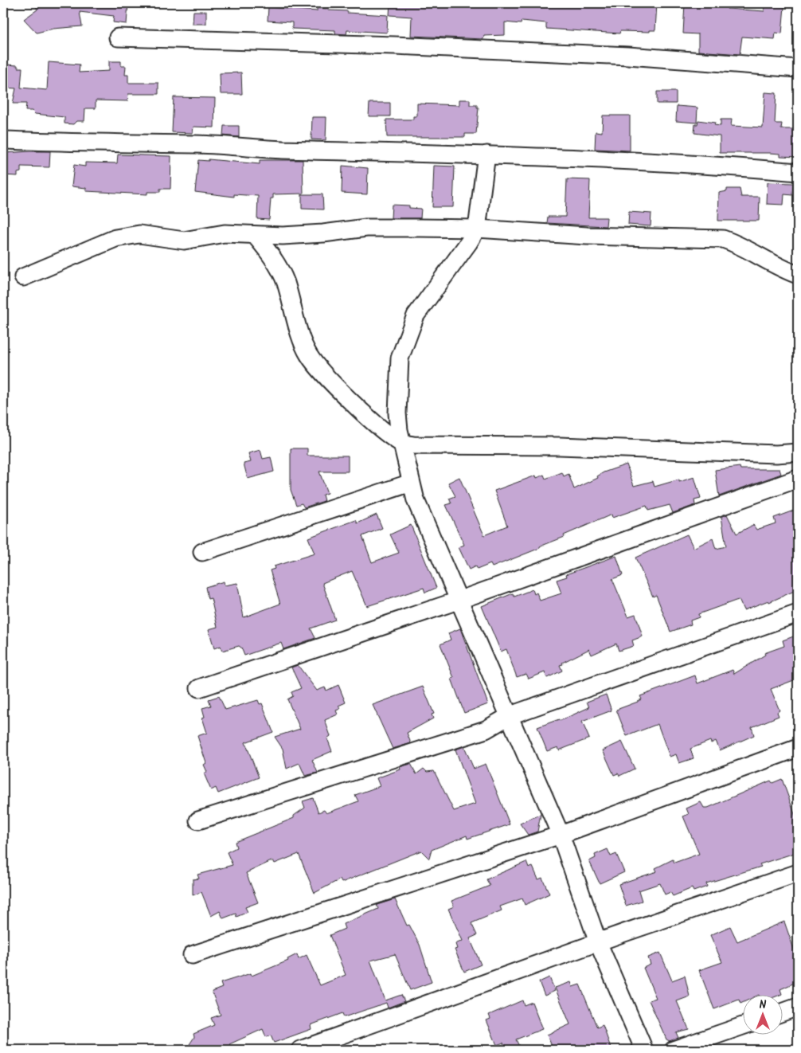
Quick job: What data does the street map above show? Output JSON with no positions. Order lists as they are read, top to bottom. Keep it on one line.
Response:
{"north":"top"}
